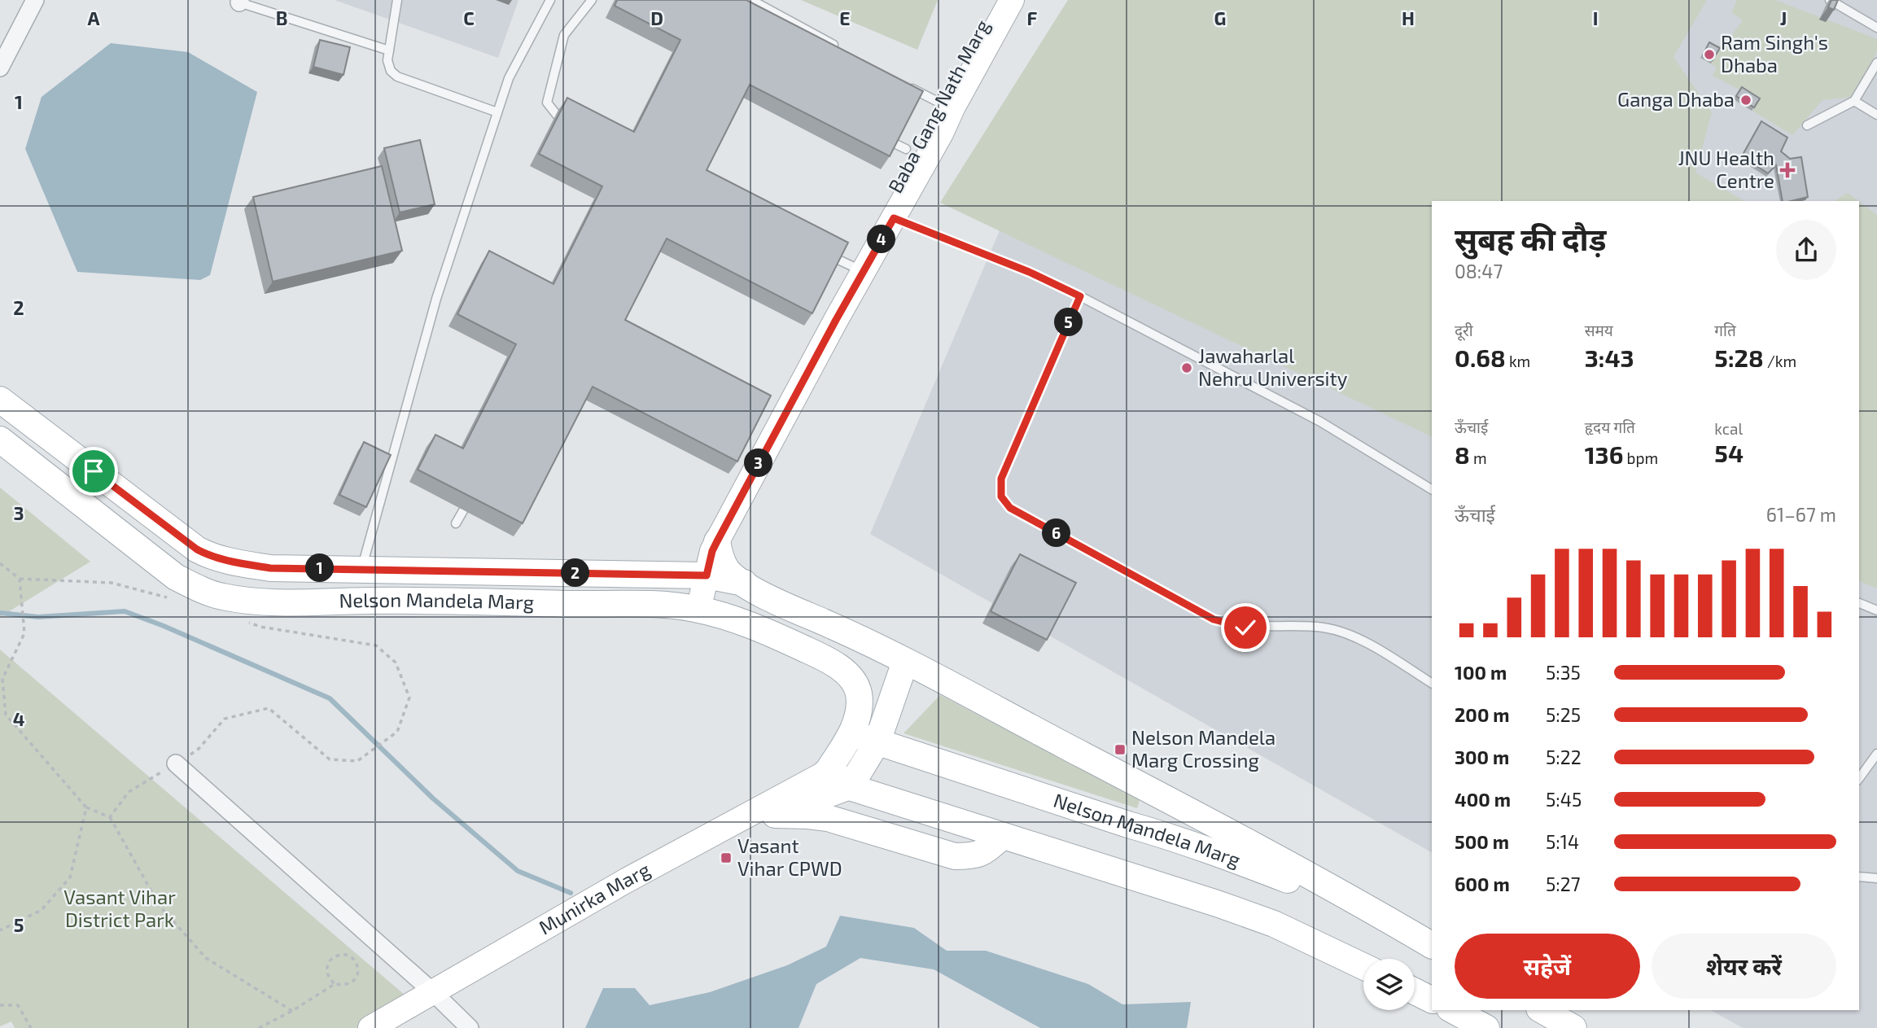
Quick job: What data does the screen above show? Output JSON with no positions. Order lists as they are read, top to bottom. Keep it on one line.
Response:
{"streets":{"main road":["Nelson Mandela Marg"],"street":["Baba Gang Nath Marg","Munirka Marg"]},"crossings":[["Baba Gang Nath Marg","Nelson Mandela Marg"],["Nelson Mandela Marg","Munirka Marg"]],"parks":["Vasant Vihar District Park"],"places":{"other":["Ram Singh's Dhaba","Ganga Dhaba","Jawaharlal Nehru University"],"health":["JNU Health Centre"],"transit":["Nelson Mandela Marg Crossing","Vasant Vihar CPWD"]},"page":{"heading":["सुबह की दौड़","08:47"],"pins":["4","5","3","6","1","2"],"stats":[["दूरी","0.68 km"],["समय","3:43"],["गति","5:28 /km"],["ऊँचाई","8 m"],["हृदय गति","136 bpm"],["kcal","54"]],"chart":["ऊँचाई","61–67 m"],"list":[{"name":"100 m","note":"5:35"},{"name":"200 m","note":"5:25"},{"name":"300 m","note":"5:22"},{"name":"400 m","note":"5:45"},{"name":"500 m","note":"5:14"},{"name":"600 m","note":"5:27"}],"buttons":["सहेजें","शेयर करें"]},"grid":{"columns":["A","B","C","D","E","F","G","H","I","J"],"rows":["1","2","3","4","5"]}}
